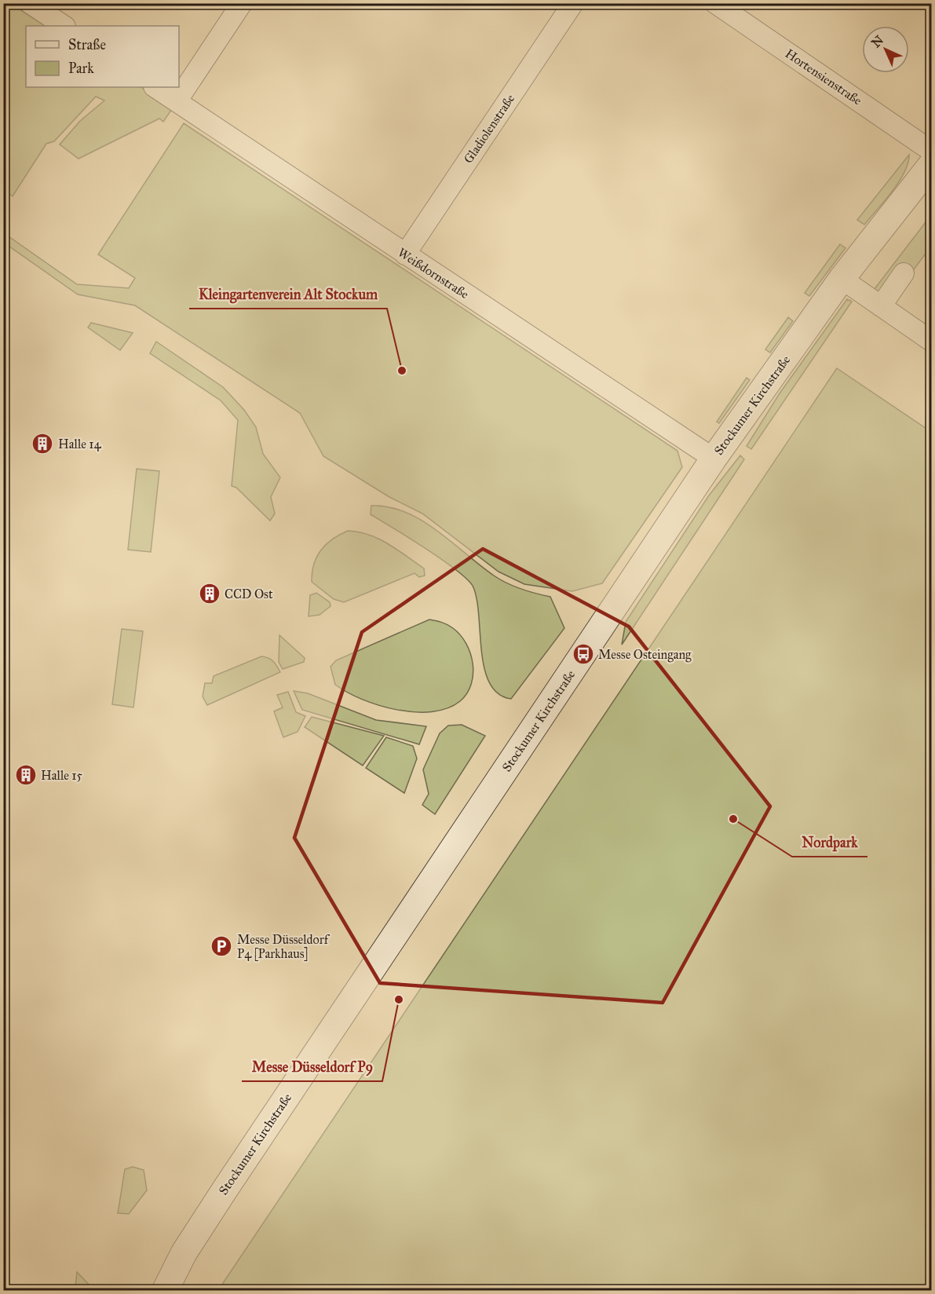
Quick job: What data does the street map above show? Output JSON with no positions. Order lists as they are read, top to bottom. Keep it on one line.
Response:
{"streets":{"street":["Hortensienstraße","Gladiolenstraße","Weißdornstraße","Stockumer Kirchstraße"]},"crossings":[["Gladiolenstraße","Weißdornstraße"],["Weißdornstraße","Stockumer Kirchstraße"]],"places":{"other":["Kleingartenverein Alt Stockum","Nordpark","Messe Düsseldorf P9"],"building":["Halle 14","CCD Ost","Halle 15"],"bus stop":["Messe Osteingang"],"parking":["Messe Düsseldorf P4 [Parkhaus]"]},"legend":["Straße","Park"],"north":"top left"}
